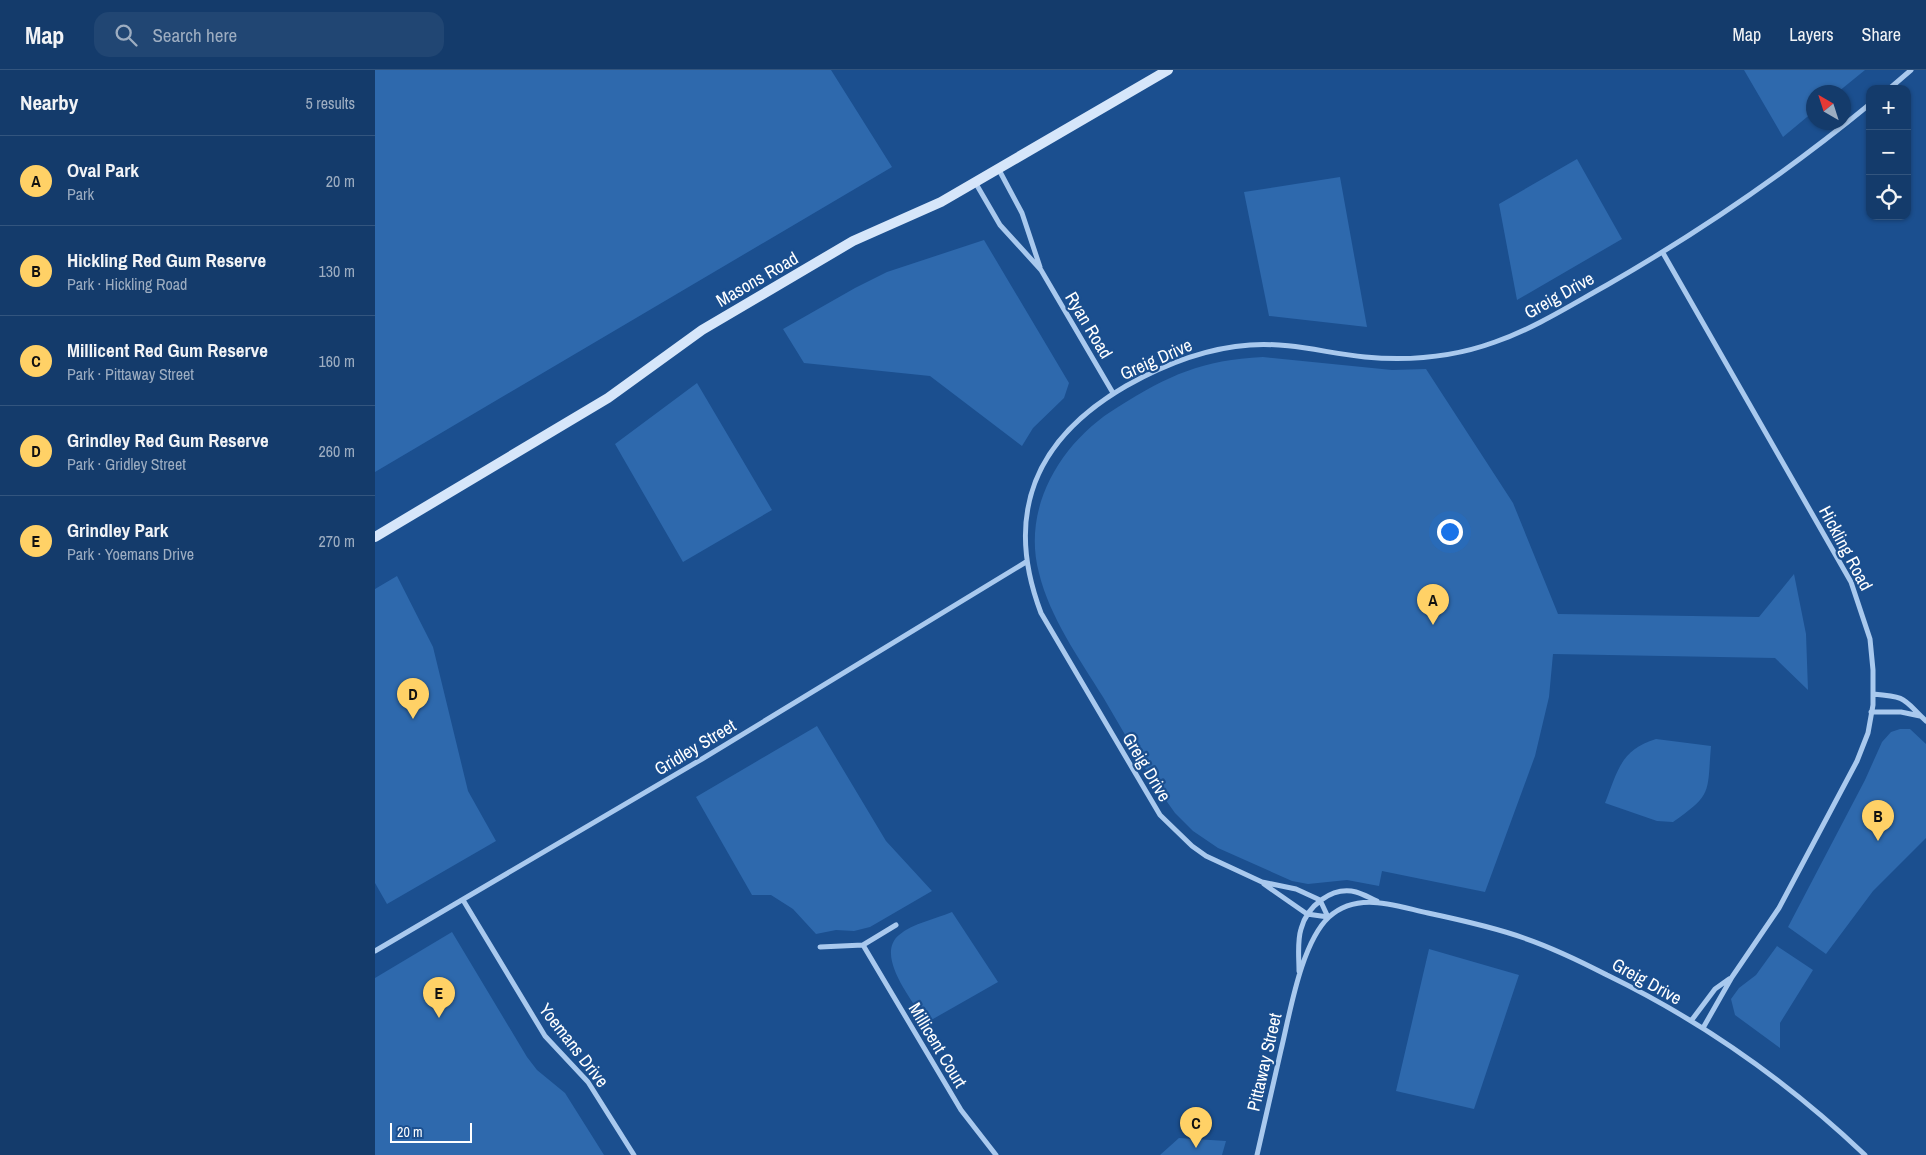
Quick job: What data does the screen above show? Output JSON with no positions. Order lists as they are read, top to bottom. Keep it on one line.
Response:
{"streets":{"street":["Masons Road","Greig Drive","Ryan Road","Hickling Road","Gridley Street","Yoemans Drive","Millicent Court","Pittaway Street"]},"crossings":[["Masons Road","Ryan Road"],["Greig Drive","Ryan Road"],["Greig Drive","Hickling Road"],["Greig Drive","Gridley Street"],["Greig Drive","Pittaway Street"],["Gridley Street","Yoemans Drive"]],"scale_bar":"20 m","north":"top left","page":{"header":"Map","search":"Search here","nav":["Map","Layers","Share"],"heading":["Nearby","5 results"],"map_buttons":["+","−"],"list":[{"mark":"A","name":"Oval Park","note":"Park","value":"20 m"},{"mark":"B","name":"Hickling Red Gum Reserve","note":"Park · Hickling Road","value":"130 m"},{"mark":"C","name":"Millicent Red Gum Reserve","note":"Park · Pittaway Street","value":"160 m"},{"mark":"D","name":"Grindley Red Gum Reserve","note":"Park · Gridley Street","value":"260 m"},{"mark":"E","name":"Grindley Park","note":"Park · Yoemans Drive","value":"270 m"}],"pins":["A","D","B","E","C"],"scale":"20 m"}}
